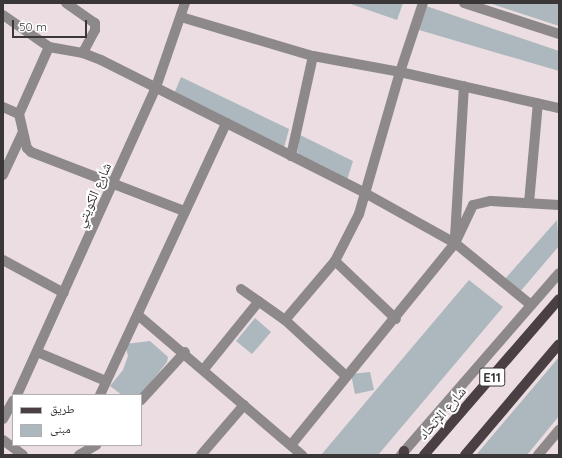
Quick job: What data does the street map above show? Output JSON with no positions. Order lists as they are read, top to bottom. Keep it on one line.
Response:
{"streets":{"main road":["E11","شارع الإتحاد"],"street":["شارع الكويتي"]},"legend":["طريق","مبنى"],"scale_bar":"50 m"}
